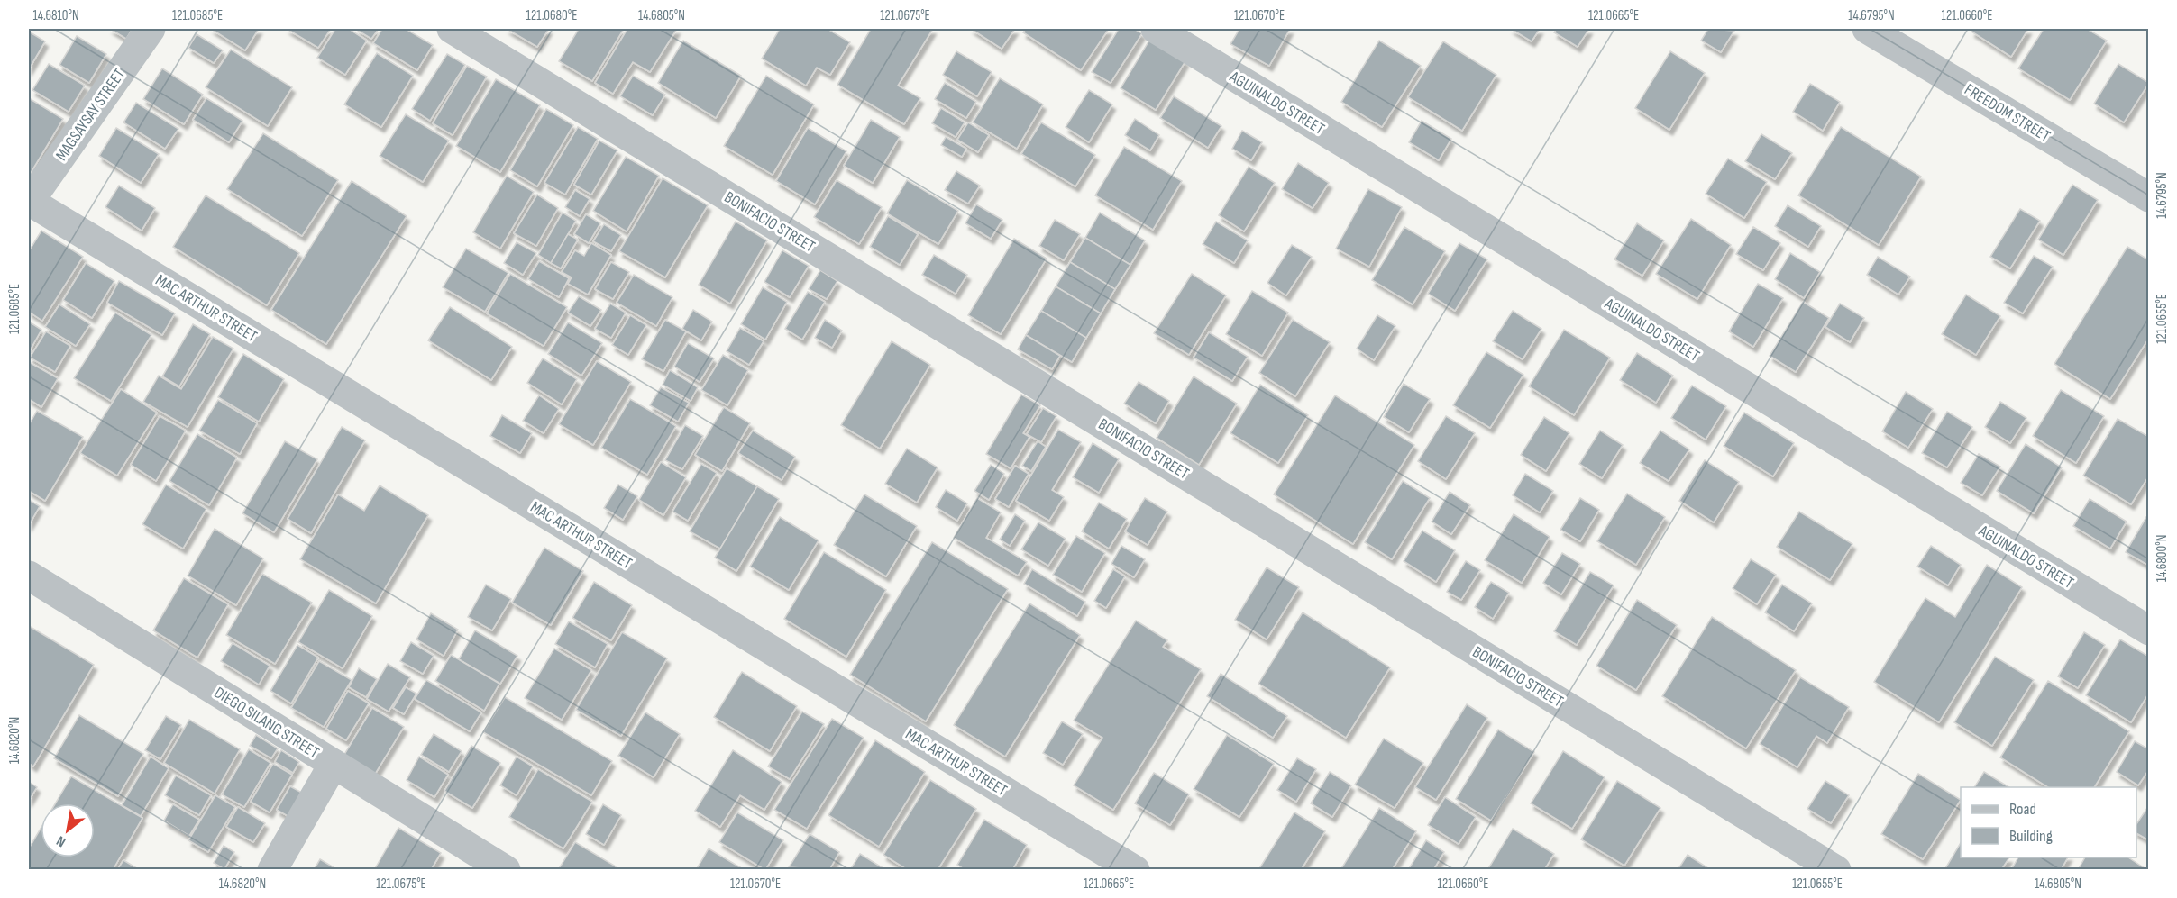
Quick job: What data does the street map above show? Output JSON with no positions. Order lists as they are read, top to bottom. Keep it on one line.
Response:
{"streets":{"street":["AGUINALDO STREET","FREEDOM STREET","MAGSAYSAY STREET","BONIFACIO STREET","MAC ARTHUR STREET","DIEGO SILANG STREET"]},"crossings":[["MAGSAYSAY STREET","MAC ARTHUR STREET"]],"legend":["Road","Building"],"north":"bottom left","coordinates":["14.6810°N","121.0685°E","121.0680°E","14.6805°N","121.0675°E","121.0670°E","121.0665°E","14.6795°N","121.0660°E","121.0655°E","14.6800°N","14.6820°N"]}
